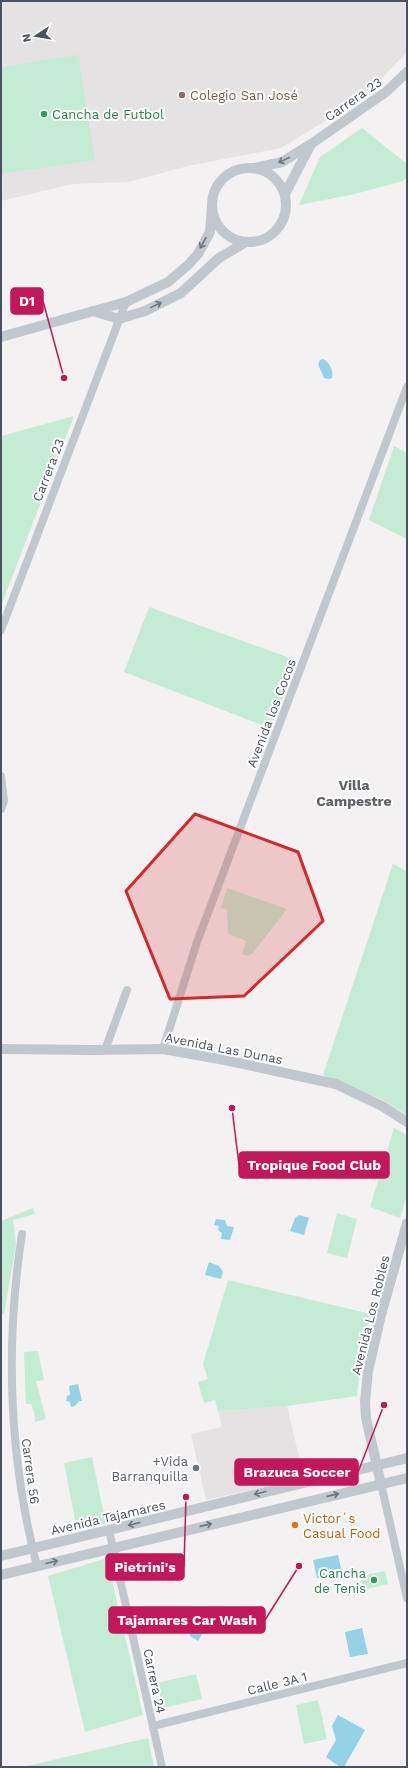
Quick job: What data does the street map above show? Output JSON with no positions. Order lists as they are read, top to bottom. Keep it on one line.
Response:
{"streets":{"street":["Carrera 23","Avenida los Cocos","Avenida Las Dunas","Avenida Los Robles","Carrera 56","Avenida Tajamares","Carrera 24","Calle 3A 1"]},"crossings":[["Avenida los Cocos","Avenida Las Dunas"],["Avenida Los Robles","Avenida Tajamares"],["Carrera 56","Avenida Tajamares"],["Avenida Tajamares","Carrera 24"],["Carrera 24","Calle 3A 1"]],"districts":["Villa Campestre"],"places":["Colegio San José","Cancha de Futbol","D1","Tropique Food Club","Brazuca Soccer","+Vida Barranquilla","Pietrini's","Victor´s Casual Food","Tajamares Car Wash","Cancha de Tenis"],"north":"left"}
